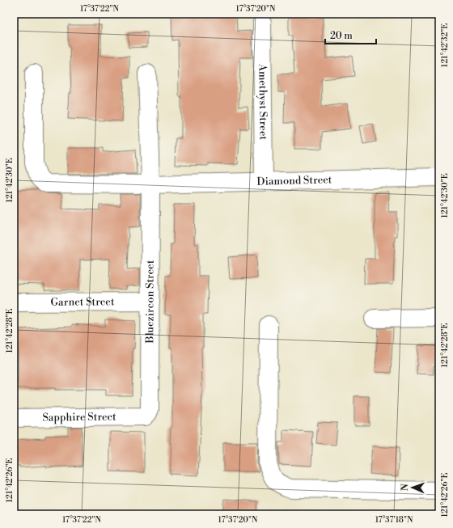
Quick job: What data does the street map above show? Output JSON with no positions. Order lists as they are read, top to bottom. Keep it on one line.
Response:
{"streets":{"street":["Amethyst Street","Diamond Street","Bluezircon Street","Garnet Street","Sapphire Street"]},"crossings":[["Amethyst Street","Diamond Street"],["Diamond Street","Bluezircon Street"],["Bluezircon Street","Garnet Street"],["Bluezircon Street","Sapphire Street"]],"scale_bar":"20 m","north":"left","coordinates":["17°37'22\"N","17°37'20\"N","121°42'32\"E","121°42'30\"E","121°42'28\"E","121°42'26\"E","17°37'18\"N"]}
